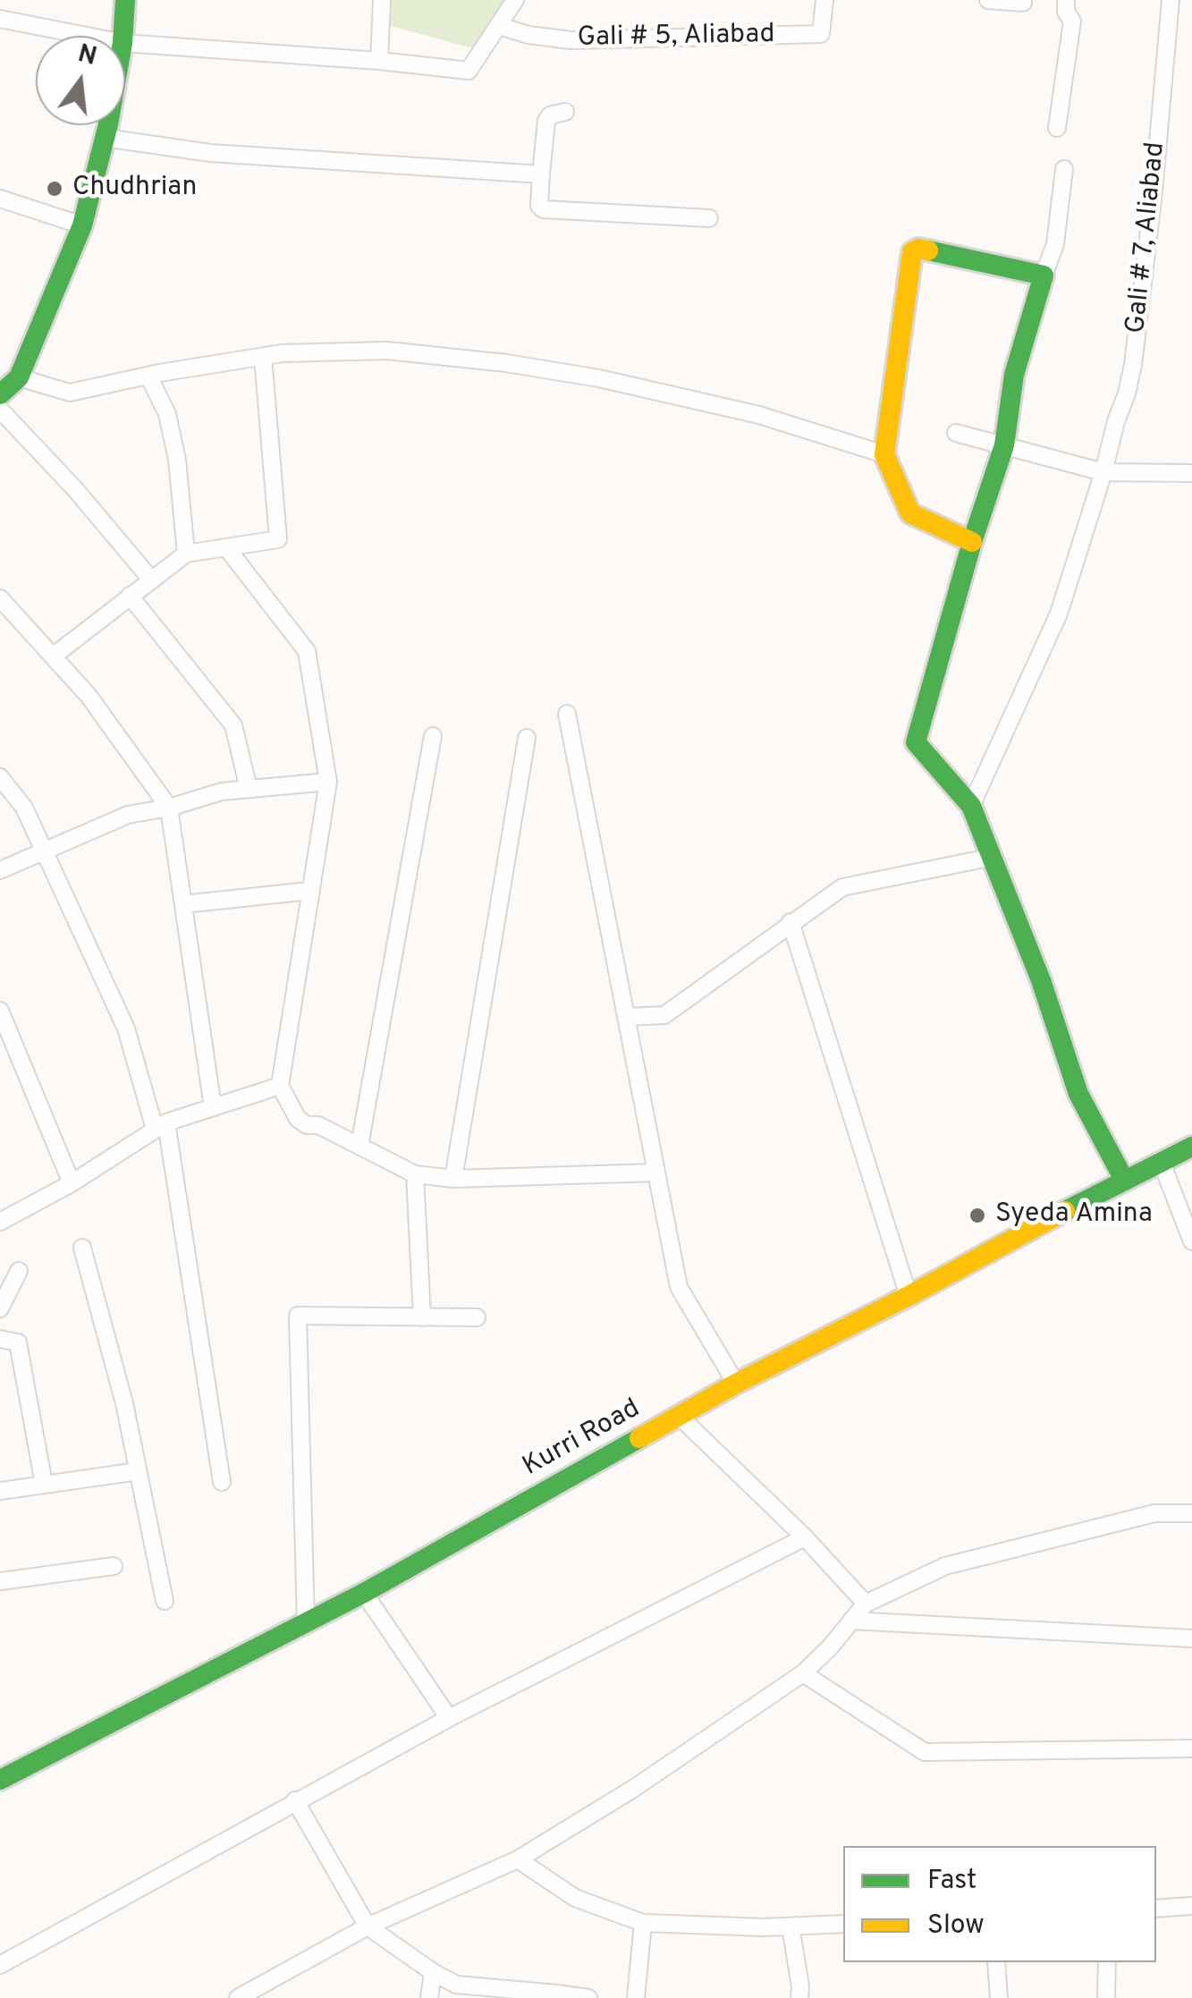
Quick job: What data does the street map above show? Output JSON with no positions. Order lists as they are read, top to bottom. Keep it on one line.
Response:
{"streets":{"street":["Gali # 5, Aliabad","Gali # 7, Aliabad","Kurri Road"]},"places":["Chudhrian","Syeda Amina"],"legend":["Fast","Slow"],"north":"top"}
